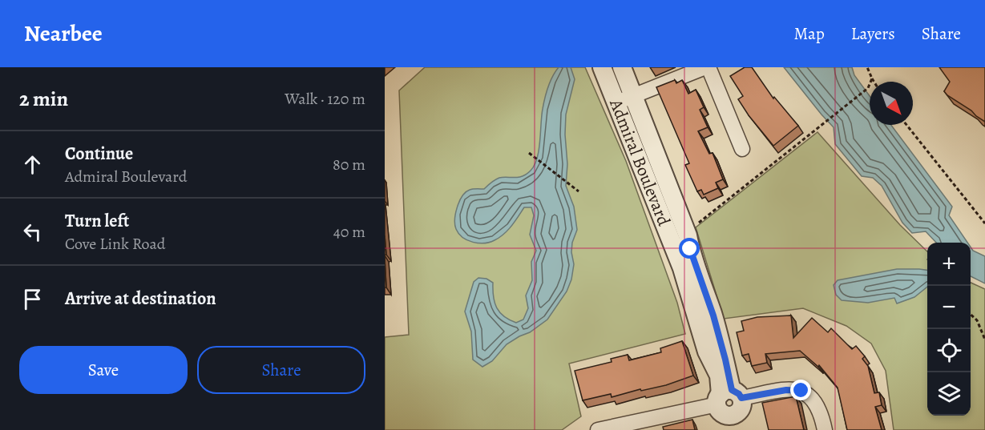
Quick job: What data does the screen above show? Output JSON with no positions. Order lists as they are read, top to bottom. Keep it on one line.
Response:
{"streets":{"street":["Admiral Boulevard"]},"north":"bottom right","page":{"header":"Nearbee","nav":["Map","Layers","Share"],"heading":["2 min","Walk · 120 m"],"list":[["Continue","Admiral Boulevard","80 m"],["Turn left","Cove Link Road","40 m"],"Arrive at destination"],"map_buttons":["+","−"],"buttons":["Save","Share"]}}
